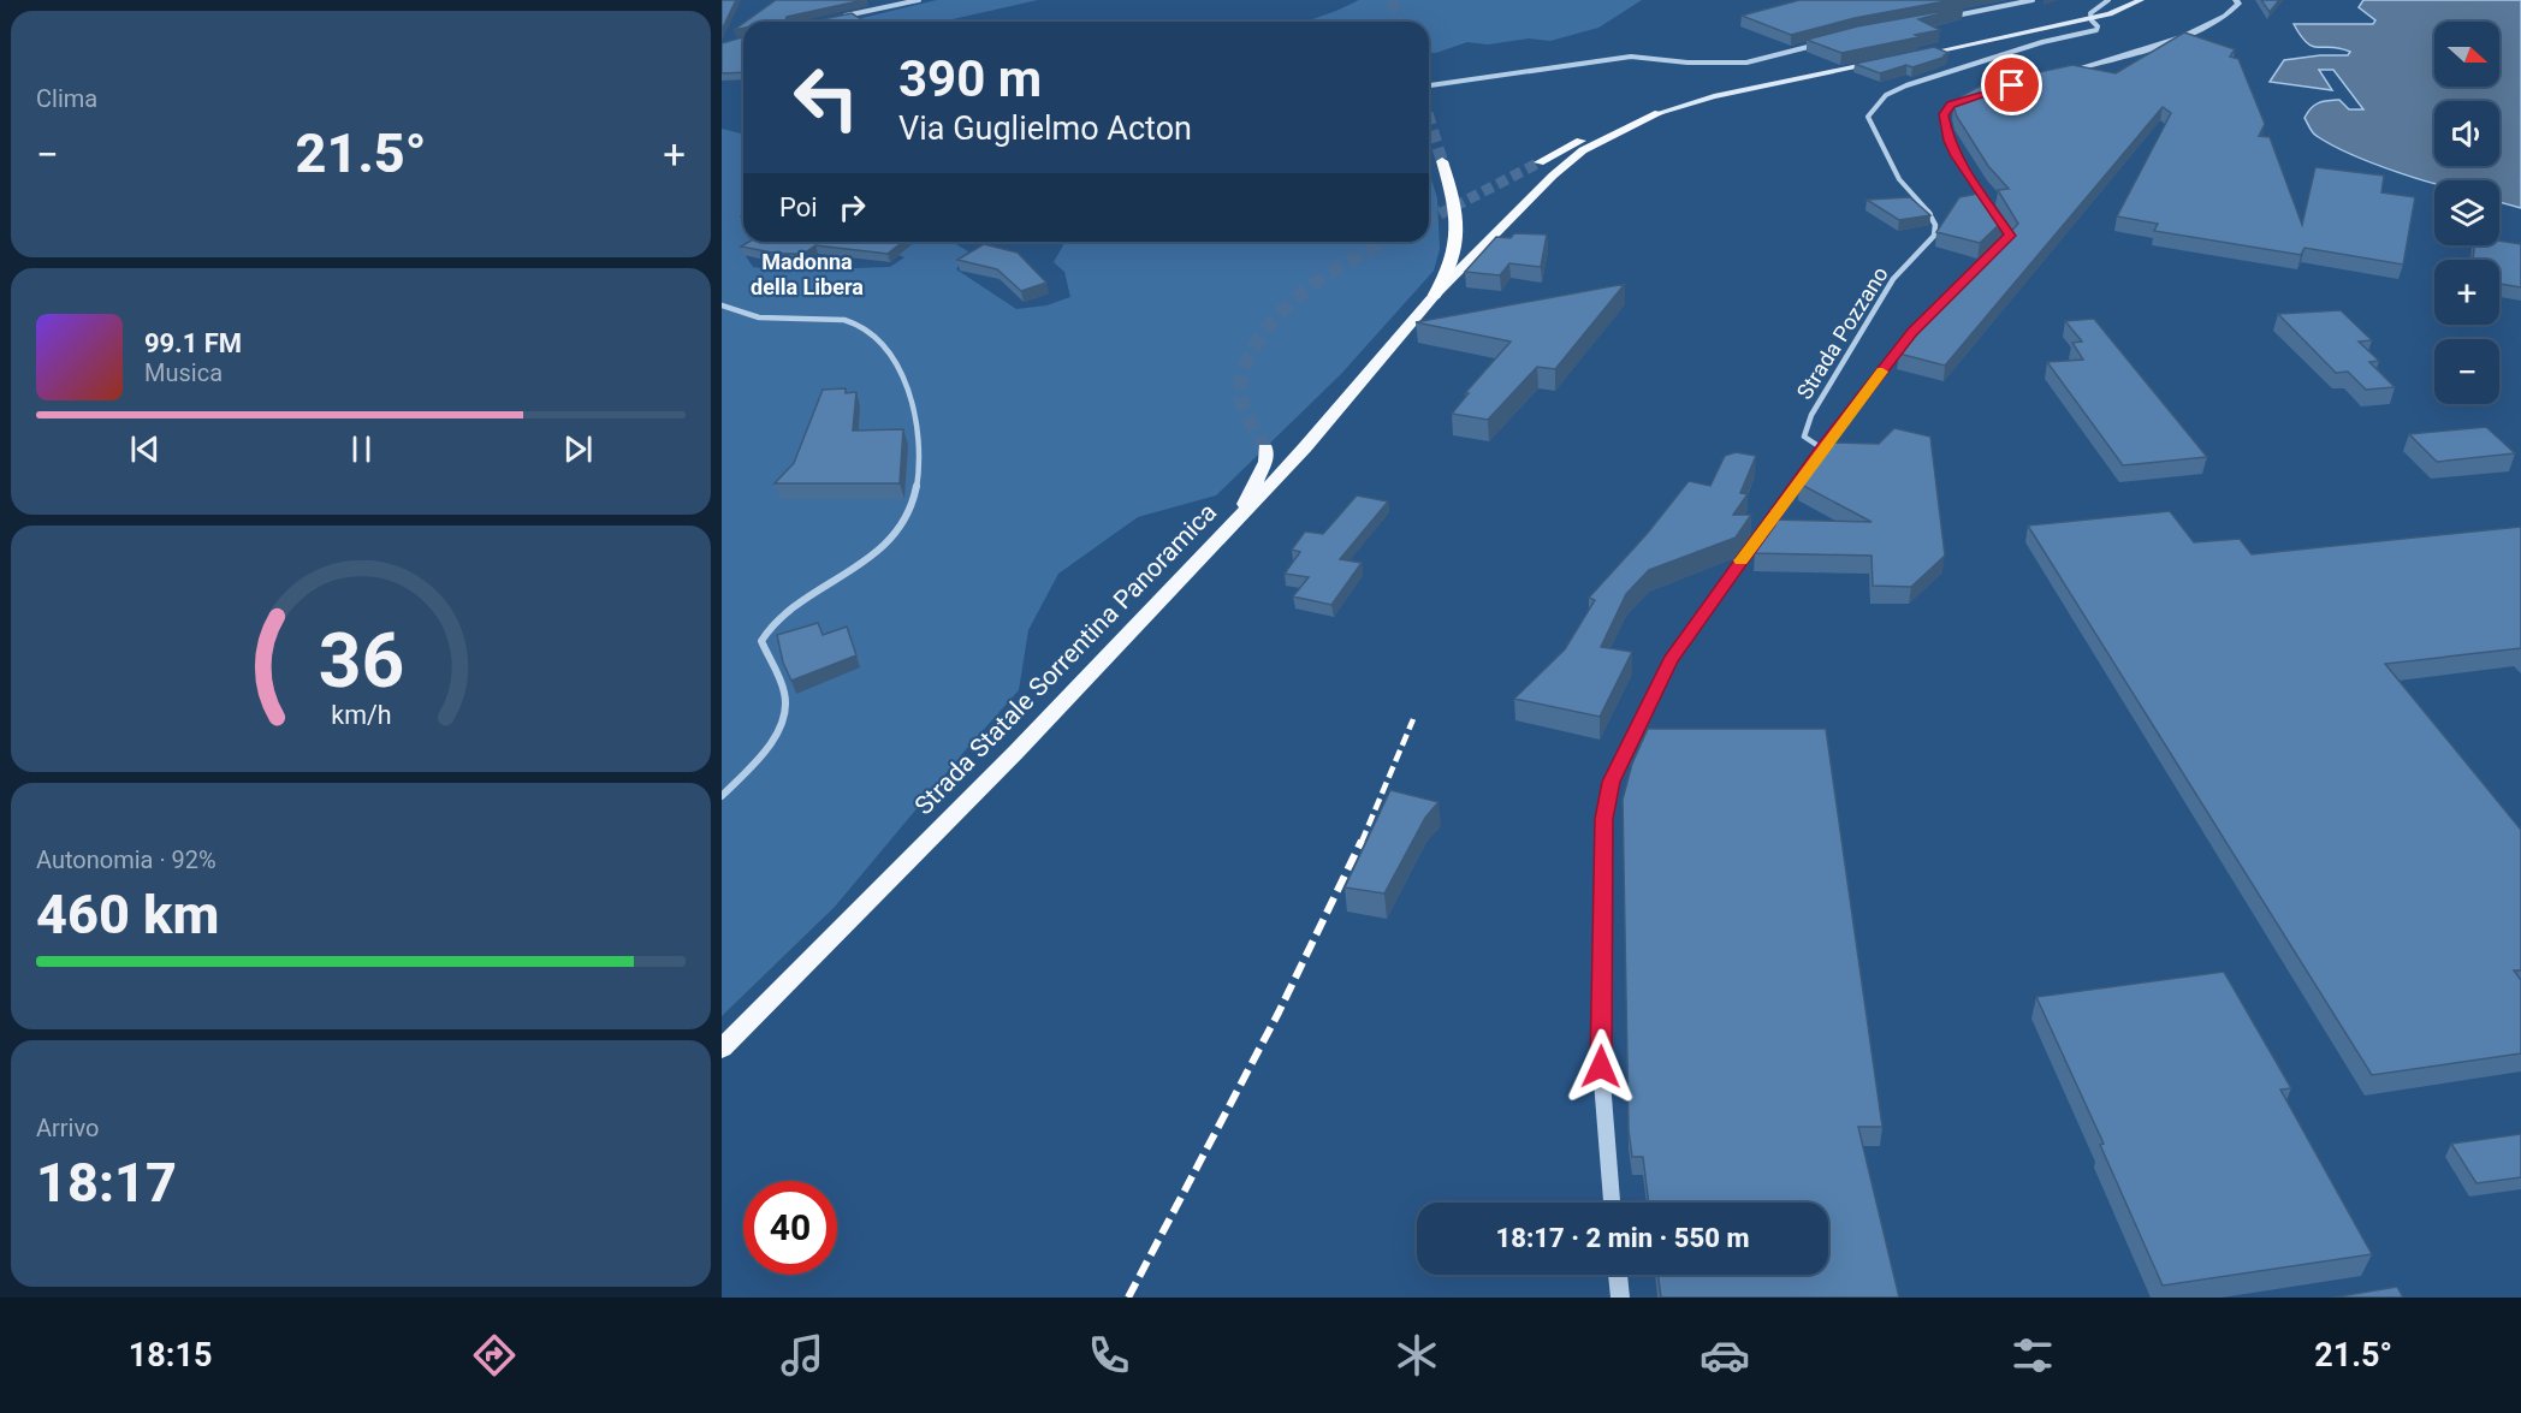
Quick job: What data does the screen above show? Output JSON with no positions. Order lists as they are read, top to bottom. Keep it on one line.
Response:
{"streets":{"main road":["Strada Statale Sorrentina Panoramica"],"street":["Strada Pozzano"]},"districts":["Madonna della Libera"],"north":"right","page":{"tile":["Clima",["Autonomia · 92%","460 km"],["Arrivo","18:17"]],"map_buttons":["+","−"],"turn":["390 m","Via Guglielmo Acton"],"heat":["−","21.5°","+"],"then":"Poi","song":["99.1 FM","Musica"],"limit":"40","trip":"18:17 · 2 min · 550 m","tabs":["18:15","21.5°"],"gauge":["36","km/h"]}}
